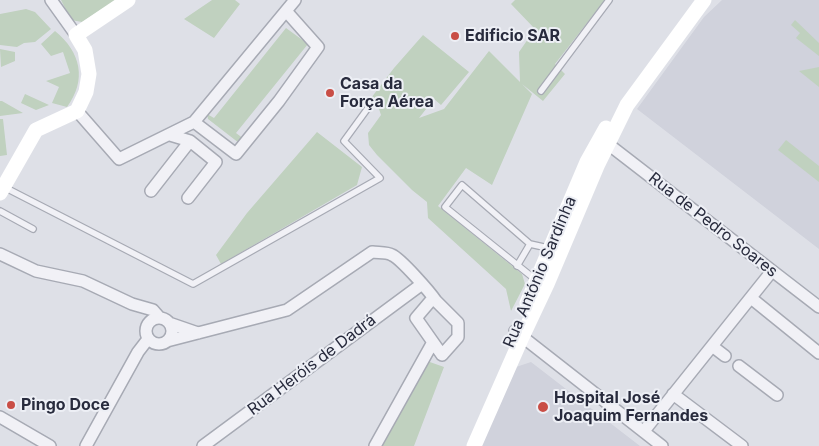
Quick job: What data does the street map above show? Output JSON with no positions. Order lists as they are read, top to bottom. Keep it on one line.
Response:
{"streets":{"main road":["Rua António Sardinha"],"street":["Rua de Pedro Soares","Rua Heróis de Dadrá"]},"crossings":[["Rua de Pedro Soares","Rua António Sardinha"]],"places":["Edificio SAR","Casa da Força Aérea","Pingo Doce","Hospital José Joaquim Fernandes"]}
